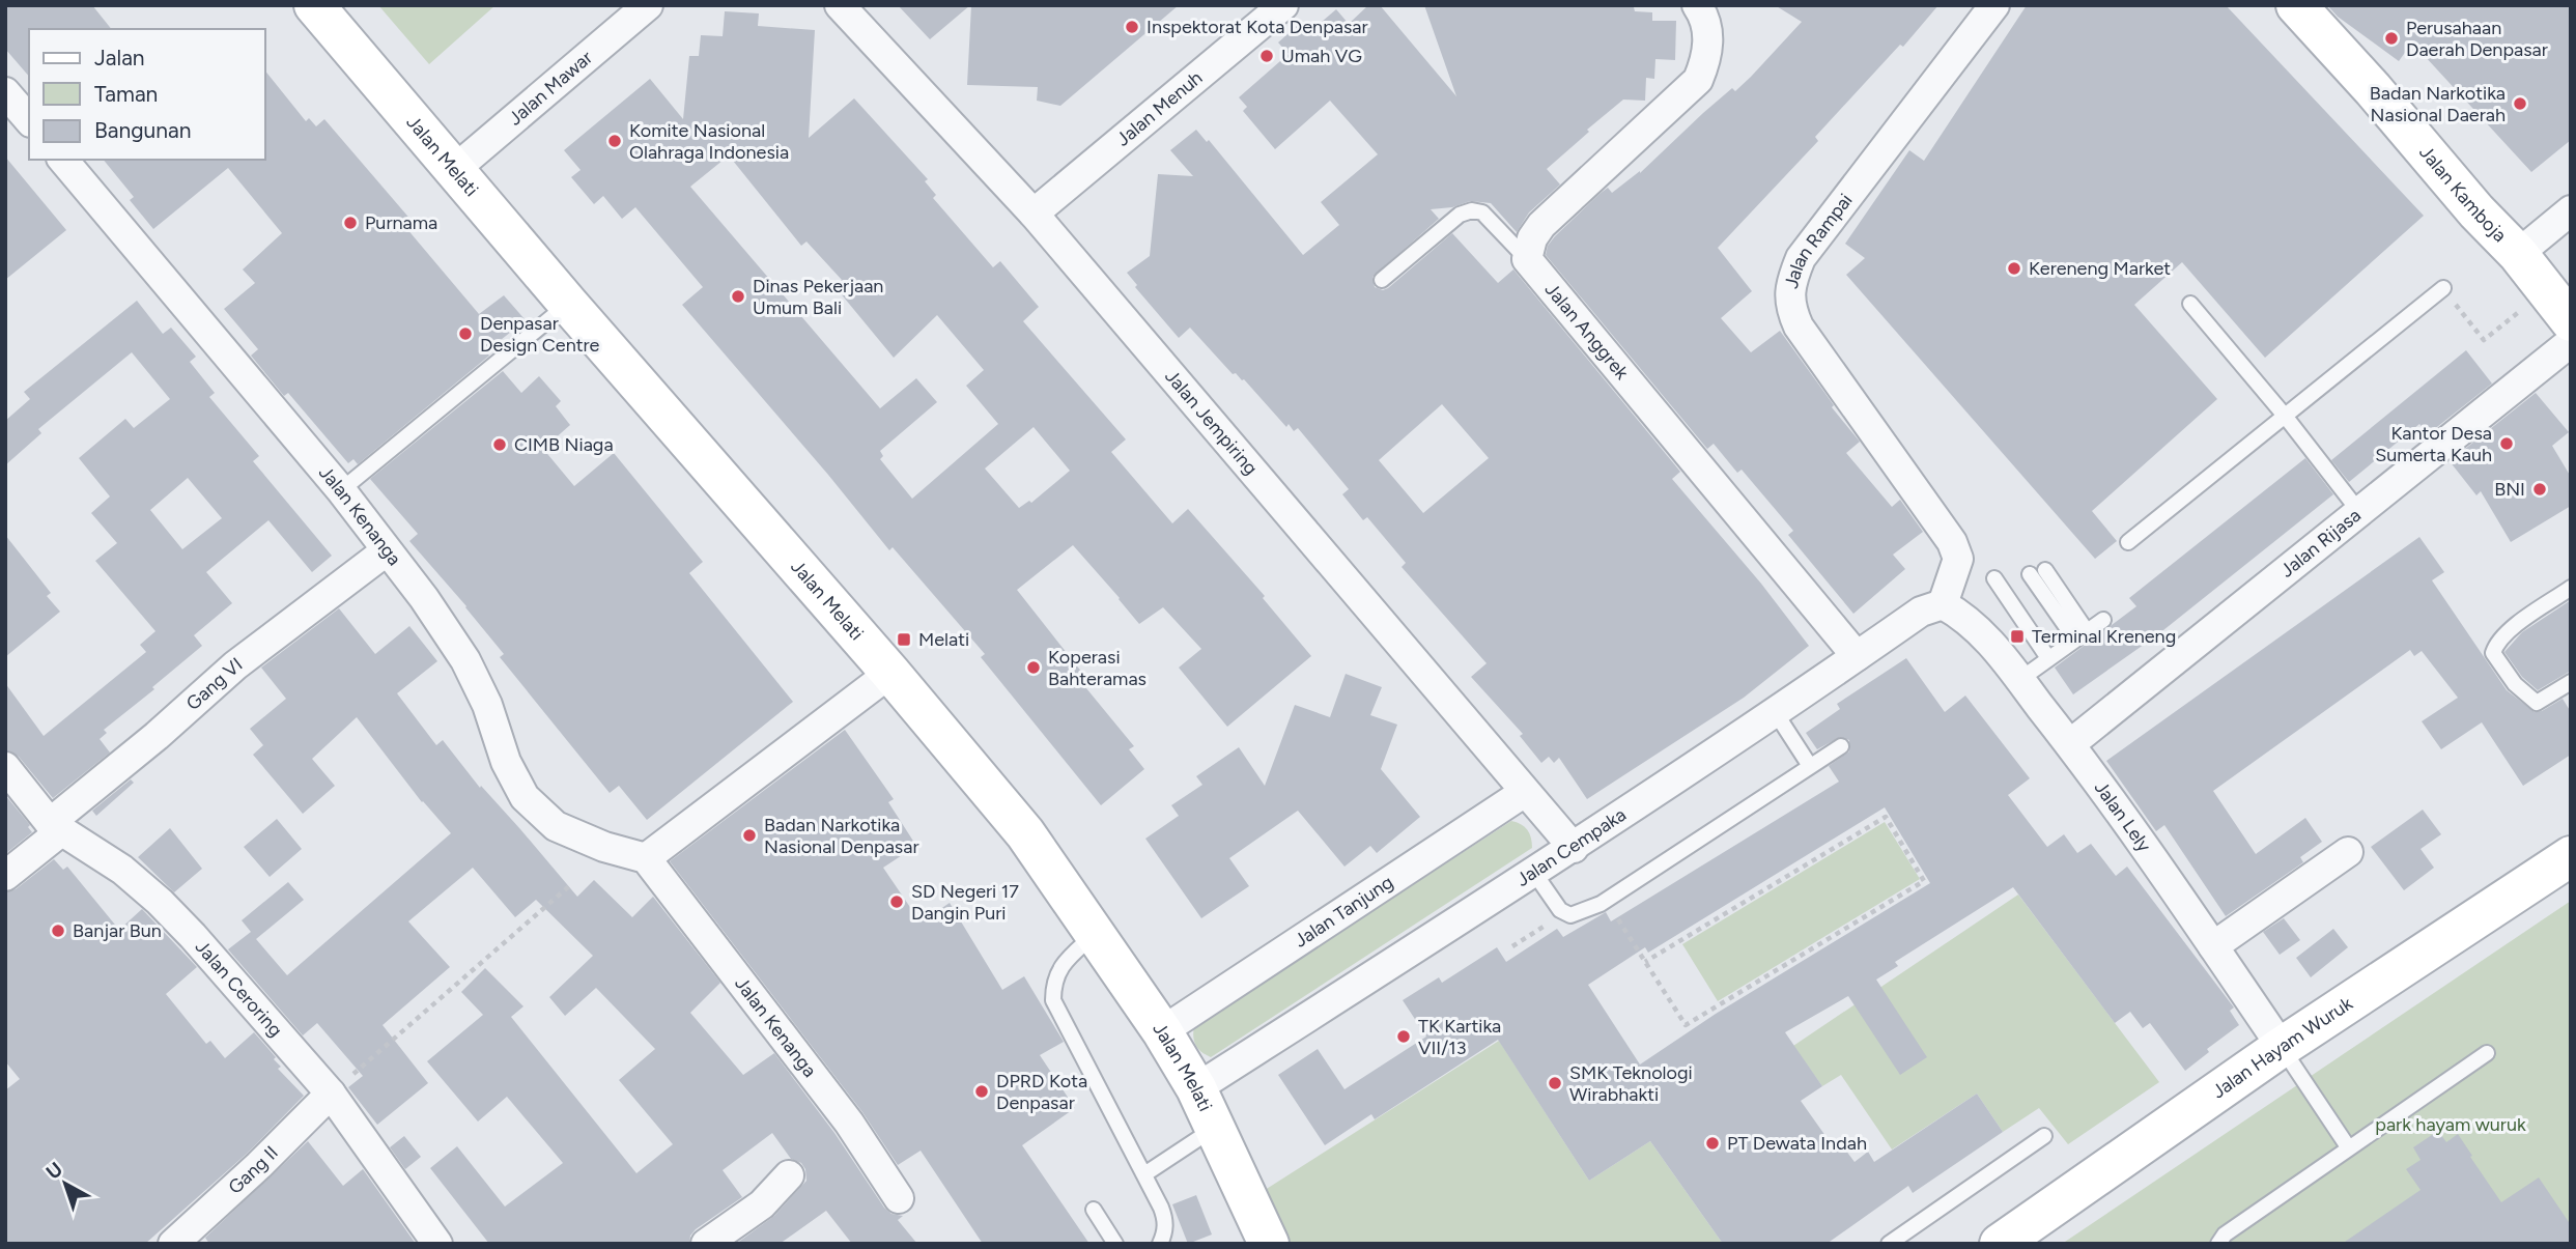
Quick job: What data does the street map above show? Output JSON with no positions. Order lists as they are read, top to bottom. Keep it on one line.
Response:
{"streets":{"street":["Jalan Mawar","Jalan Menuh","Jalan Melati","Jalan Kamboja","Jalan Rampai","Jalan Anggrek","Jalan Jempiring","Jalan Kenanga","Jalan Rijasa","Gang VI","Jalan Lely","Jalan Cempaka","Jalan Tanjung","Jalan Ceroring","Jalan Hayam Wuruk","Gang II"]},"crossings":[["Jalan Mawar","Jalan Melati"],["Jalan Menuh","Jalan Jempiring"],["Jalan Melati","Jalan Cempaka"],["Jalan Melati","Jalan Tanjung"],["Jalan Rampai","Jalan Lely"],["Jalan Rampai","Jalan Cempaka"],["Jalan Anggrek","Jalan Cempaka"],["Jalan Jempiring","Jalan Cempaka"],["Jalan Jempiring","Jalan Tanjung"],["Jalan Kenanga","Gang VI"],["Jalan Rijasa","Jalan Lely"],["Gang VI","Jalan Ceroring"],["Jalan Lely","Jalan Cempaka"],["Jalan Lely","Jalan Hayam Wuruk"],["Jalan Ceroring","Gang II"]],"parks":["park hayam wuruk"],"places":{"other":["Inspektorat Kota Denpasar","Perusahaan Daerah Denpasar","Umah VG","Badan Narkotika Nasional Daerah","Komite Nasional Olahraga Indonesia","Purnama","Kereneng Market","Dinas Pekerjaan Umum Bali","Denpasar Design Centre","Kantor Desa Sumerta Kauh","CIMB Niaga","BNI","Koperasi Bahteramas","Badan Narkotika Nasional Denpasar","SD Negeri 17 Dangin Puri","Banjar Bun","TK Kartika VII/13","SMK Teknologi Wirabhakti","DPRD Kota Denpasar","PT Dewata Indah"],"transit":["Terminal Kreneng","Melati"]},"legend":["Jalan","Taman","Bangunan"],"north":"top left"}
